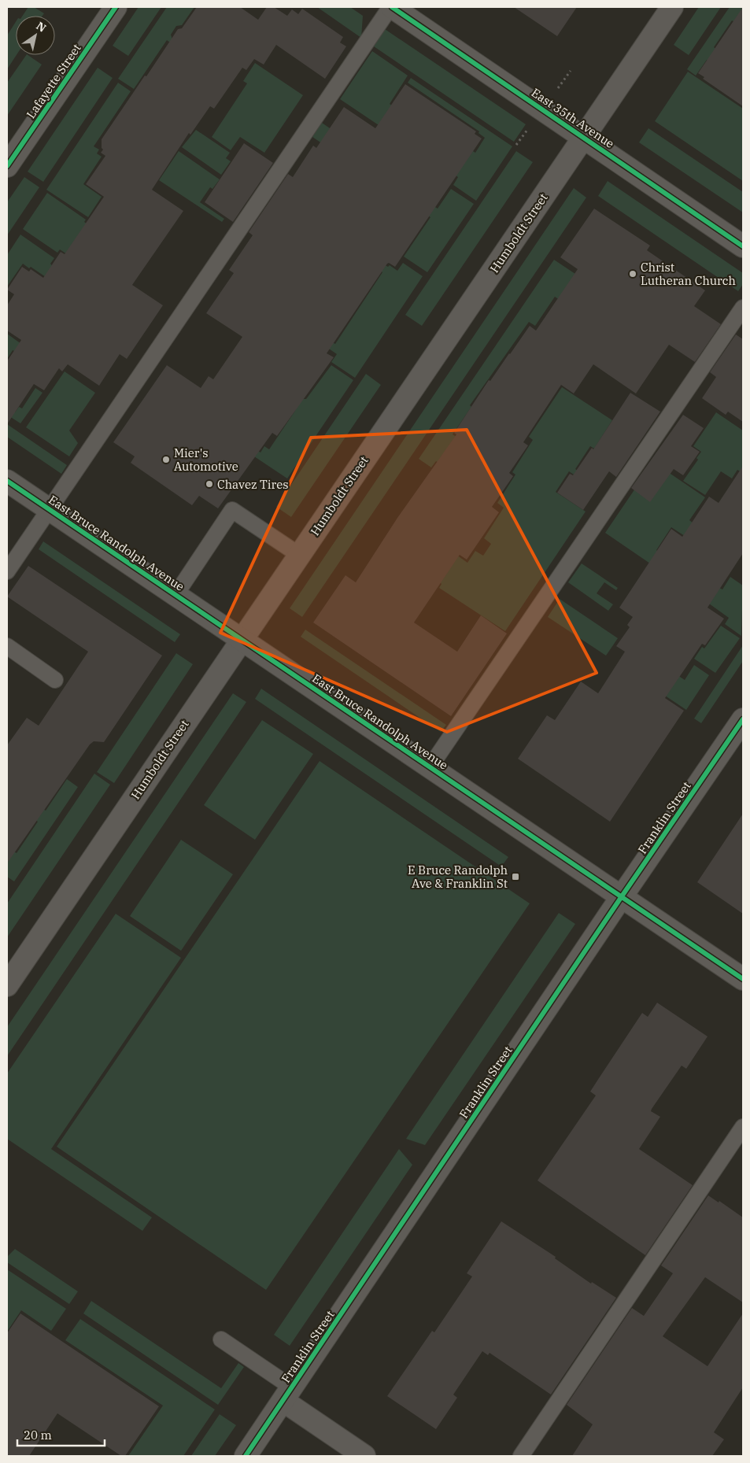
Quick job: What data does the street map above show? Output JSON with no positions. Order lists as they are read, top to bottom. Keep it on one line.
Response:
{"streets":{"street":["Lafayette Street","East 35th Avenue","Humboldt Street","East Bruce Randolph Avenue","Franklin Street"]},"crossings":[["East 35th Avenue","Humboldt Street"],["Humboldt Street","East Bruce Randolph Avenue"],["East Bruce Randolph Avenue","Franklin Street"]],"places":{"other":["Christ Lutheran Church","Mier's Automotive","Chavez Tires"],"transit":["E Bruce Randolph Ave & Franklin St"]},"scale_bar":"20 m","north":"top right"}
